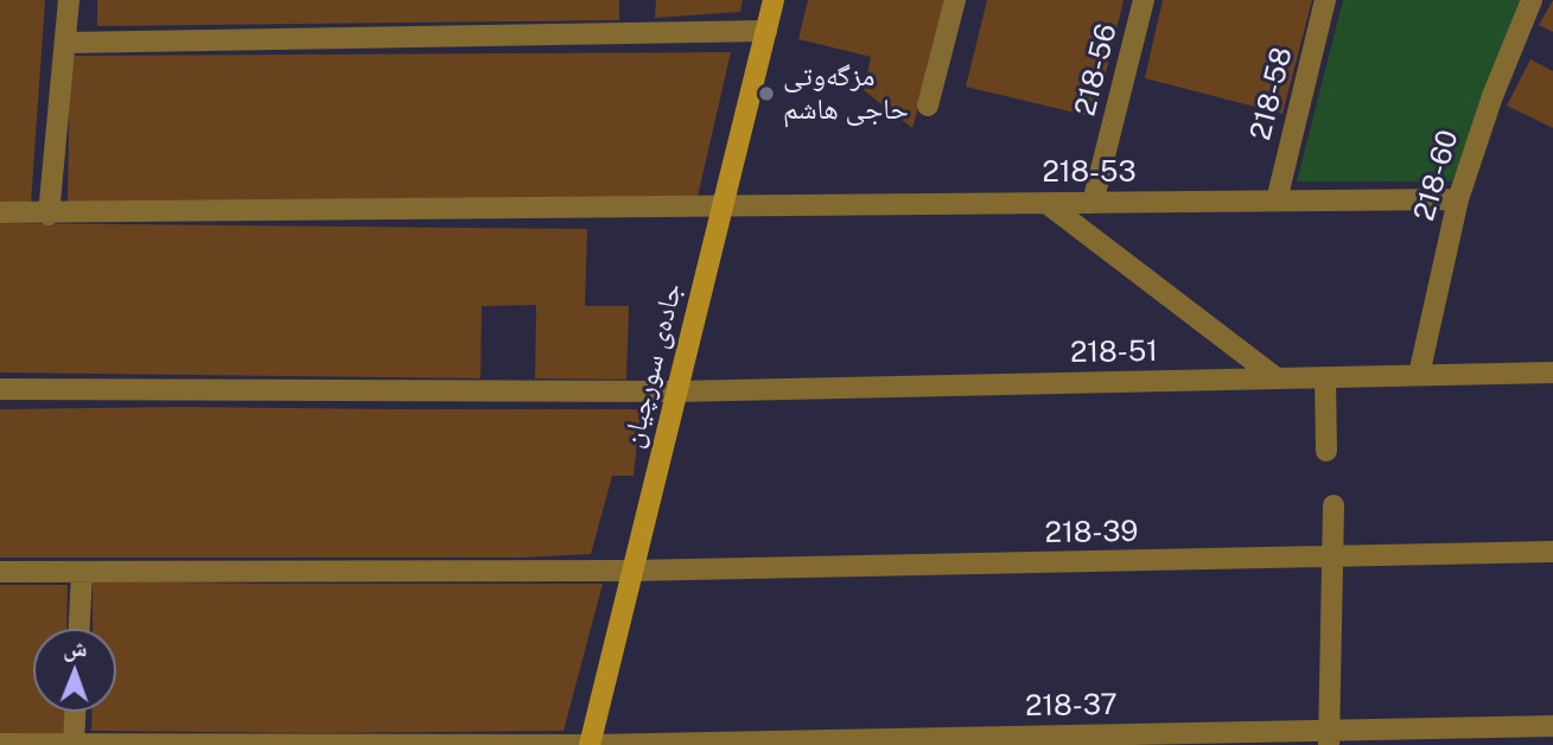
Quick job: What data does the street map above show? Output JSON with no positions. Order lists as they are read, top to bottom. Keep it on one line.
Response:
{"streets":{"street":["218-56","218-58","218-53","218-60","218-51","جادەی سورچیان","218-39","218-37"]},"crossings":[["218-56","218-53"],["218-58","218-53"],["218-53","218-60"],["218-53","جادەی سورچیان"],["218-60","218-51"],["218-51","جادەی سورچیان"],["جادەی سورچیان","218-39"],["جادەی سورچیان","218-37"]],"places":["مزگەوتی حاجی هاشم"],"north":"top"}
